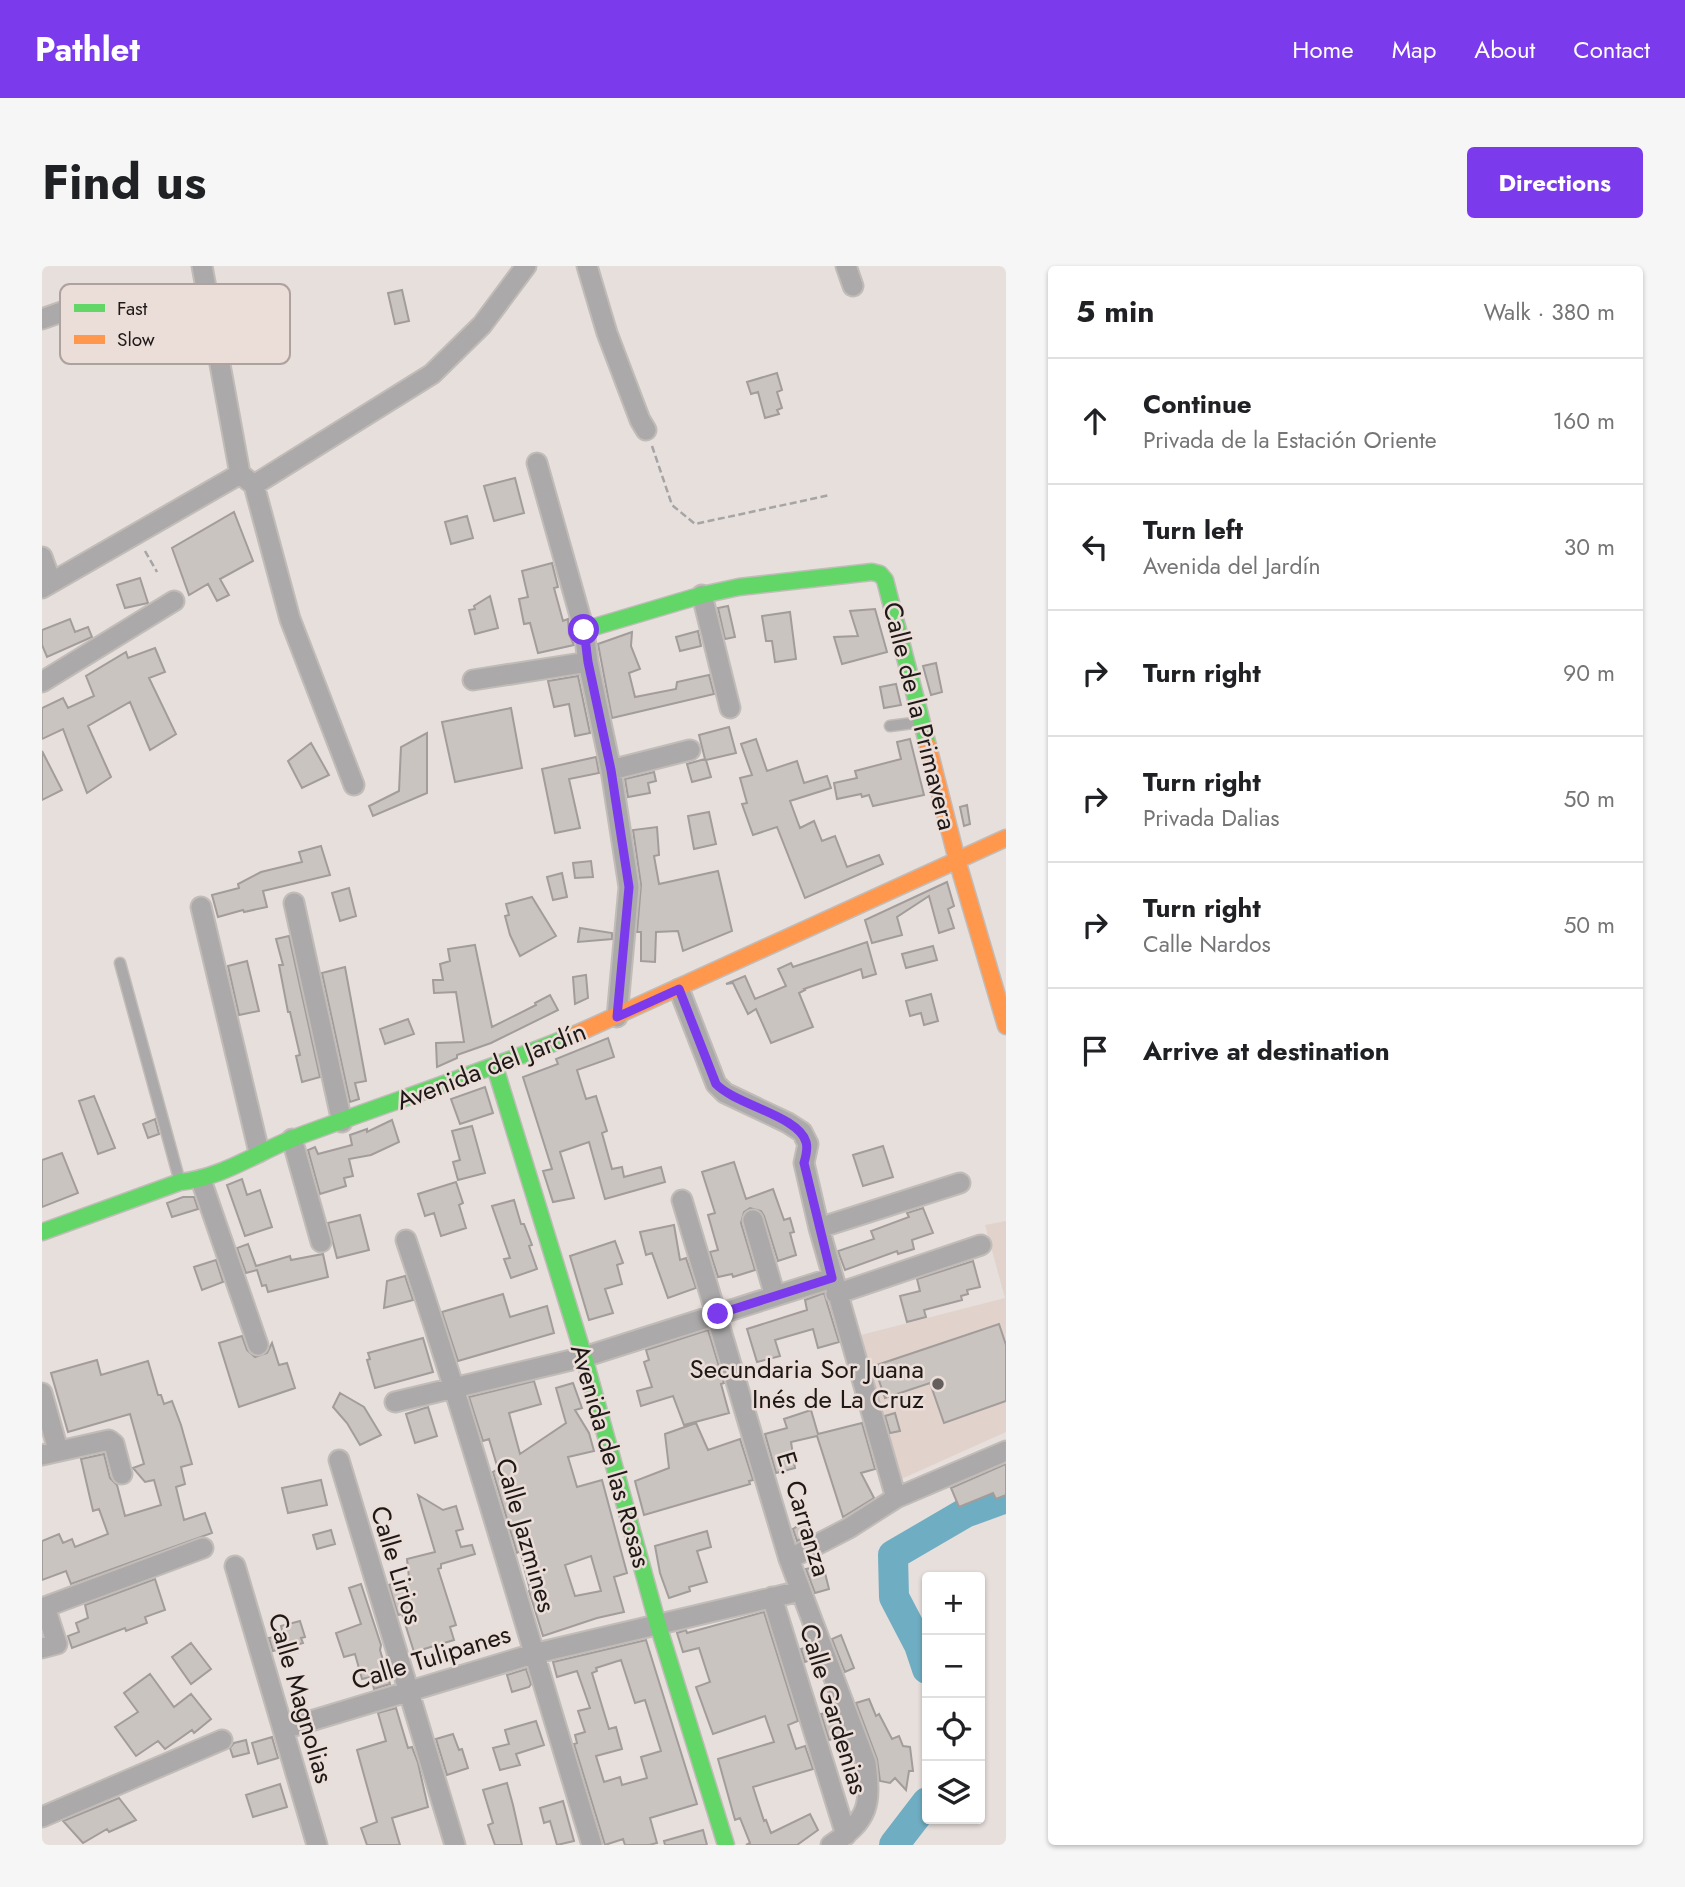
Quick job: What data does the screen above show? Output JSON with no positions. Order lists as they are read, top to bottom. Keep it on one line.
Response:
{"streets":{"street":["Calle de la Primavera","Avenida del Jardín","Avenida de las Rosas","E. Carranza","Calle Jazmines","Calle Lirios","Calle Tulipanes","Calle Magnolias","Calle Gardenias"]},"crossings":[["Calle de la Primavera","Avenida del Jardín"],["Avenida del Jardín","Avenida de las Rosas"],["Avenida de las Rosas","Calle Tulipanes"],["E. Carranza","Calle Tulipanes"],["E. Carranza","Calle Gardenias"],["Calle Jazmines","Calle Tulipanes"],["Calle Lirios","Calle Tulipanes"],["Calle Tulipanes","Calle Magnolias"],["Calle Tulipanes","Calle Gardenias"]],"places":["Secundaria Sor Juana Inés de La Cruz"],"legend":["Fast","Slow"],"page":{"header":"Pathlet","nav":["Home","Map","About","Contact"],"title":"Find us","buttons":"Directions","heading":["5 min","Walk · 380 m"],"list":[["Continue","Privada de la Estación Oriente","160 m"],["Turn left","Avenida del Jardín","30 m"],["Turn right","90 m"],["Turn right","Privada Dalias","50 m"],["Turn right","Calle Nardos","50 m"],"Arrive at destination"],"map_buttons":["+","−"]}}
